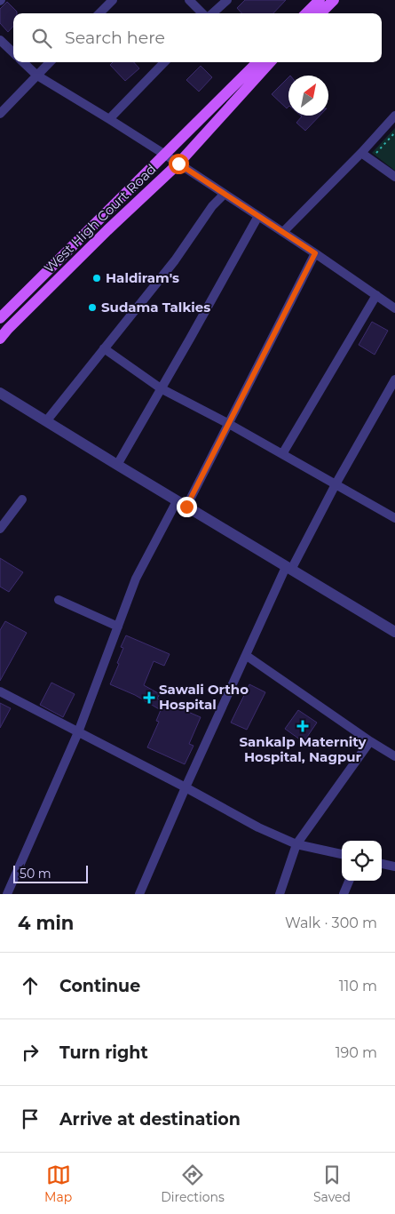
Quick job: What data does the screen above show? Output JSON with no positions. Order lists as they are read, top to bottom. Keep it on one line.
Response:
{"streets":{"main road":["West High Court Road"]},"places":{"other":["Haldiram's","Sudama Talkies"],"health":["Sawali Ortho Hospital","Sankalp Maternity Hospital, Nagpur"]},"scale_bar":"50 m","north":"top right","page":{"search":"Search here","scale":"50 m","heading":["4 min","Walk · 300 m"],"list":[["Continue","110 m"],["Turn right","190 m"],"Arrive at destination"],"nav":["Map","Directions","Saved"]}}
